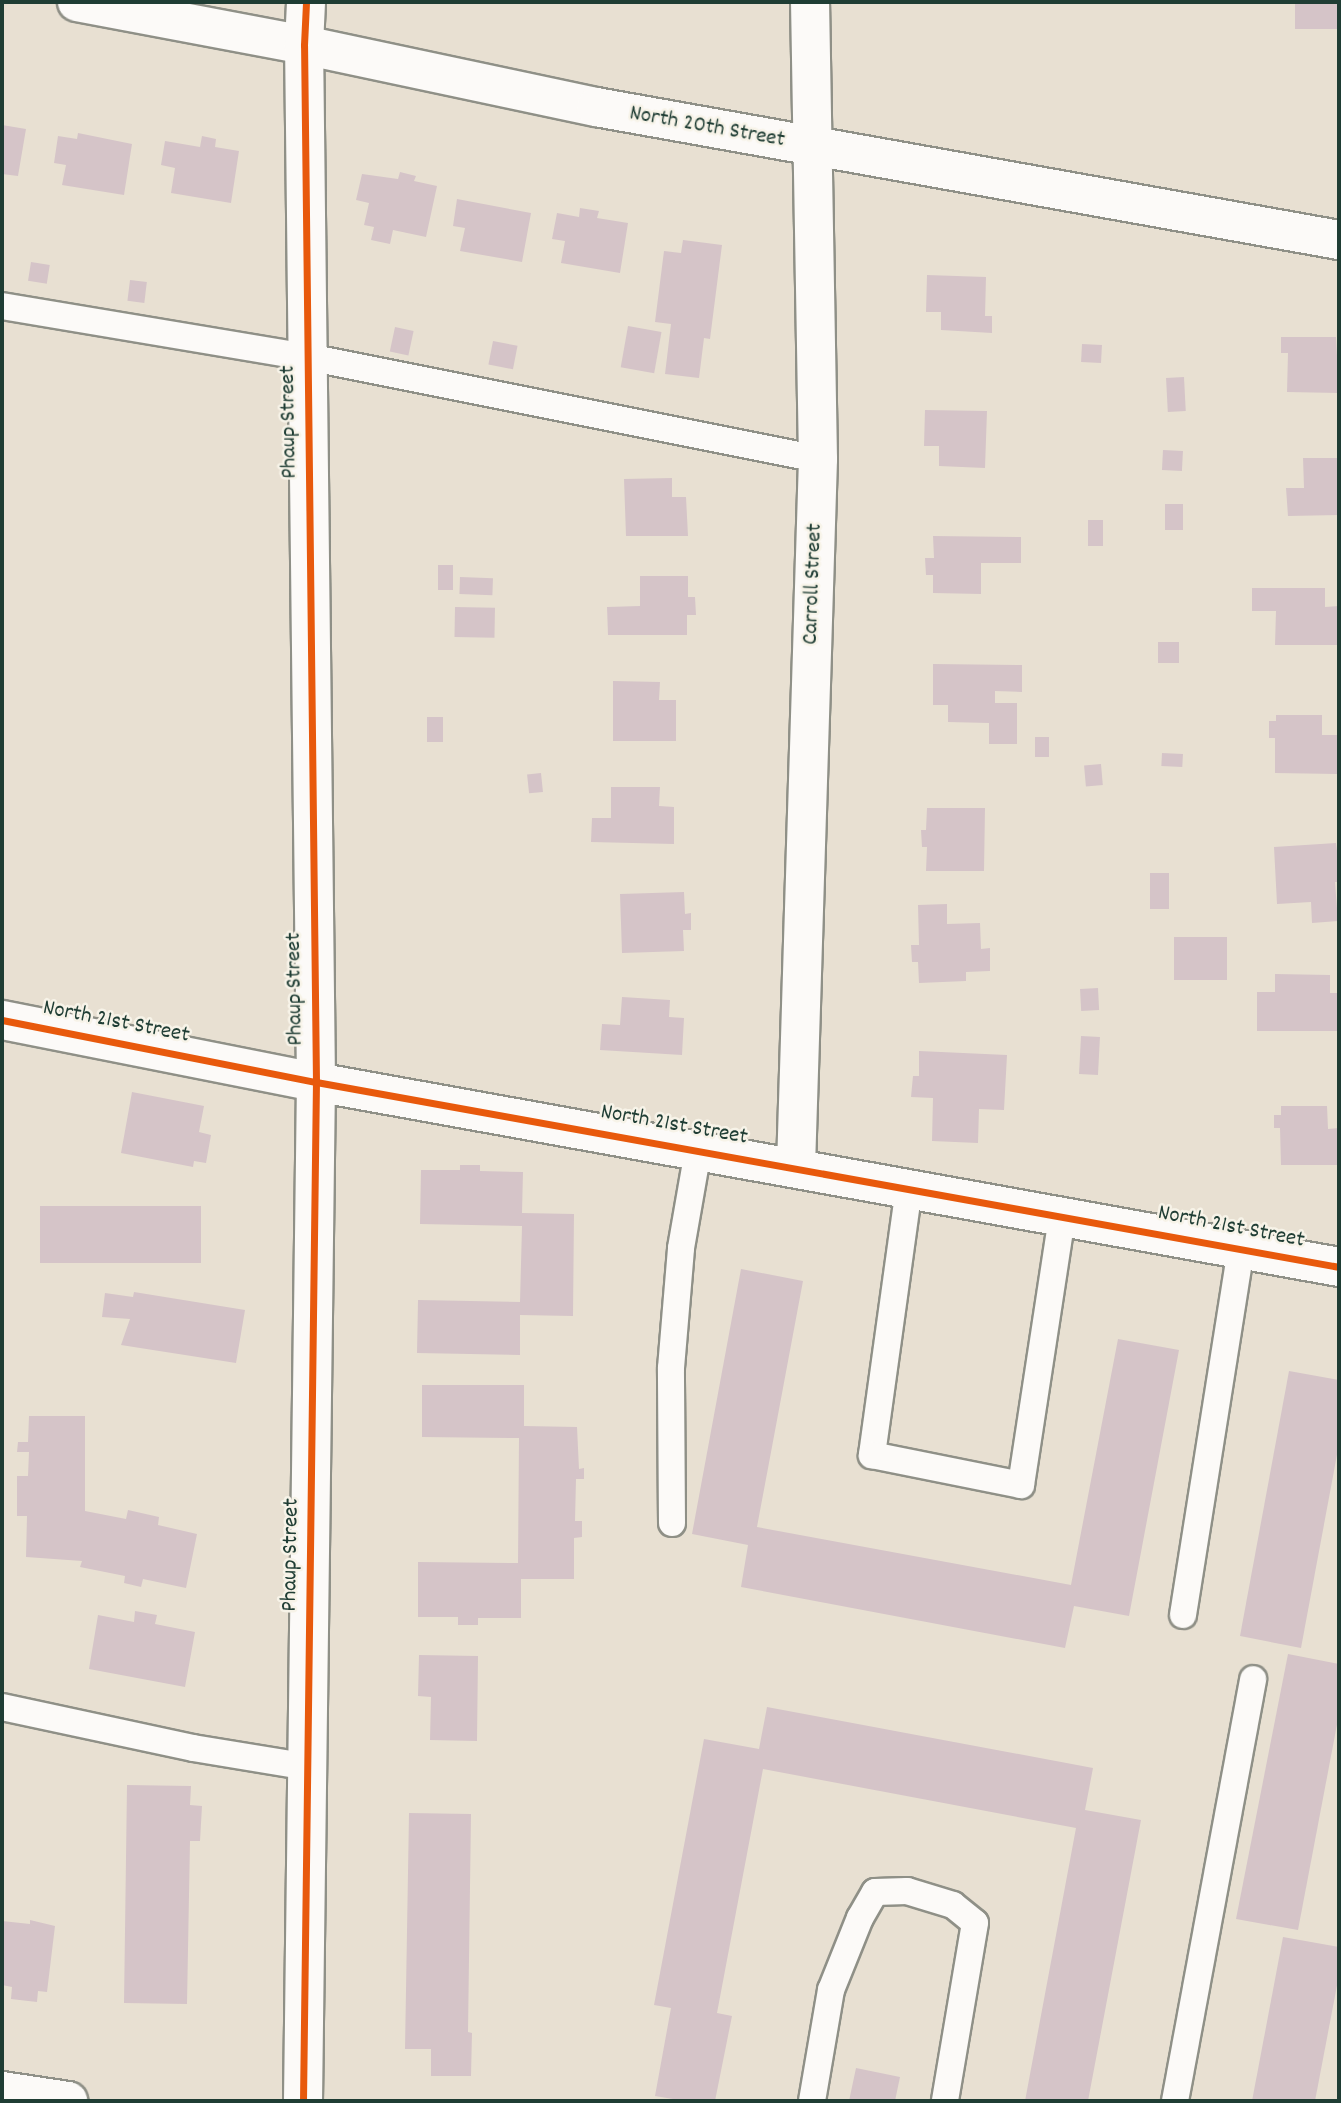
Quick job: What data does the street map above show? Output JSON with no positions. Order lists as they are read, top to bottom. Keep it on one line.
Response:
{"streets":{"street":["North 20th Street","Phaup Street","Carroll Street","North 21st Street"]},"crossings":[["North 20th Street","Phaup Street"],["North 20th Street","Carroll Street"],["Phaup Street","North 21st Street"],["Carroll Street","North 21st Street"]]}
